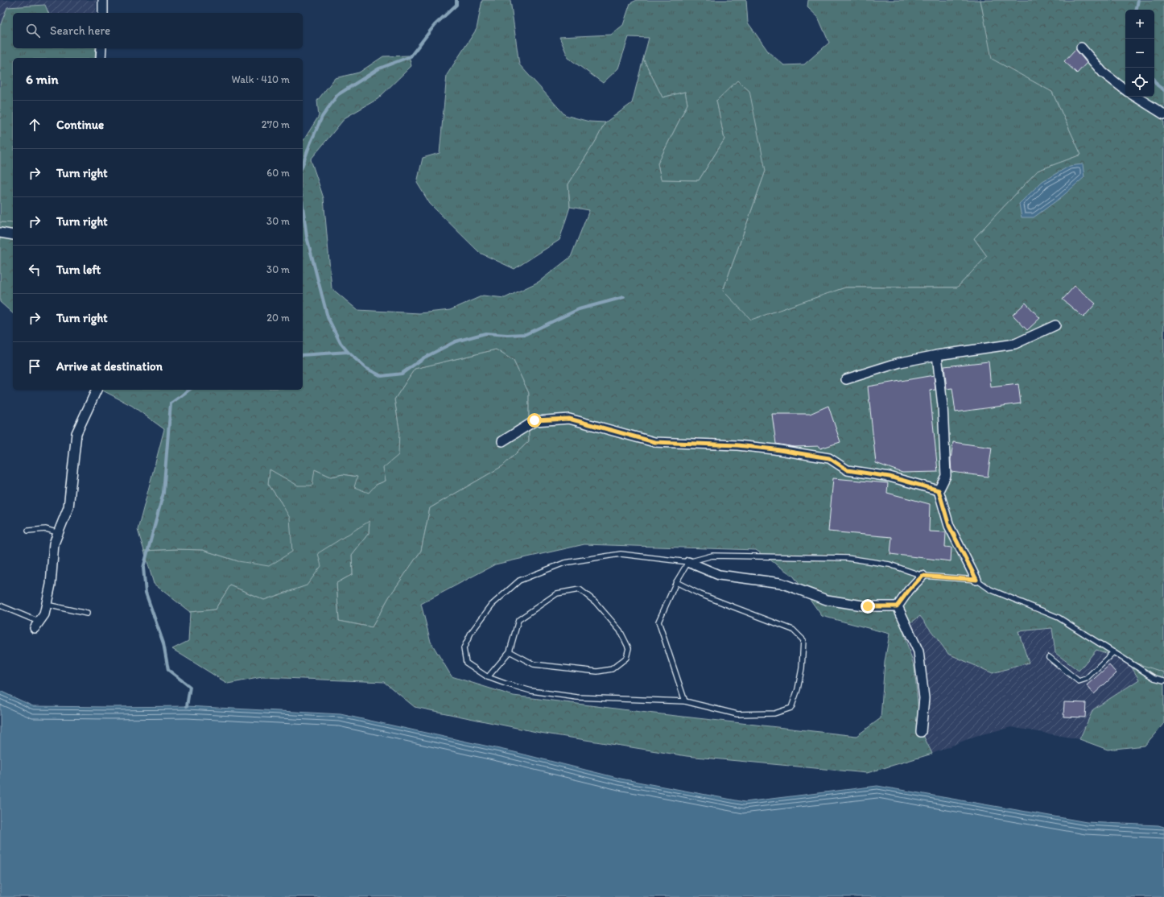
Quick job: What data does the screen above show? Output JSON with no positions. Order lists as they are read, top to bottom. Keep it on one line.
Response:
{"page":{"map_buttons":["+","−"],"search":"Search here","heading":["6 min","Walk · 410 m"],"list":[["Continue","270 m"],["Turn right","60 m"],["Turn right","30 m"],["Turn left","30 m"],["Turn right","20 m"],"Arrive at destination"]}}
